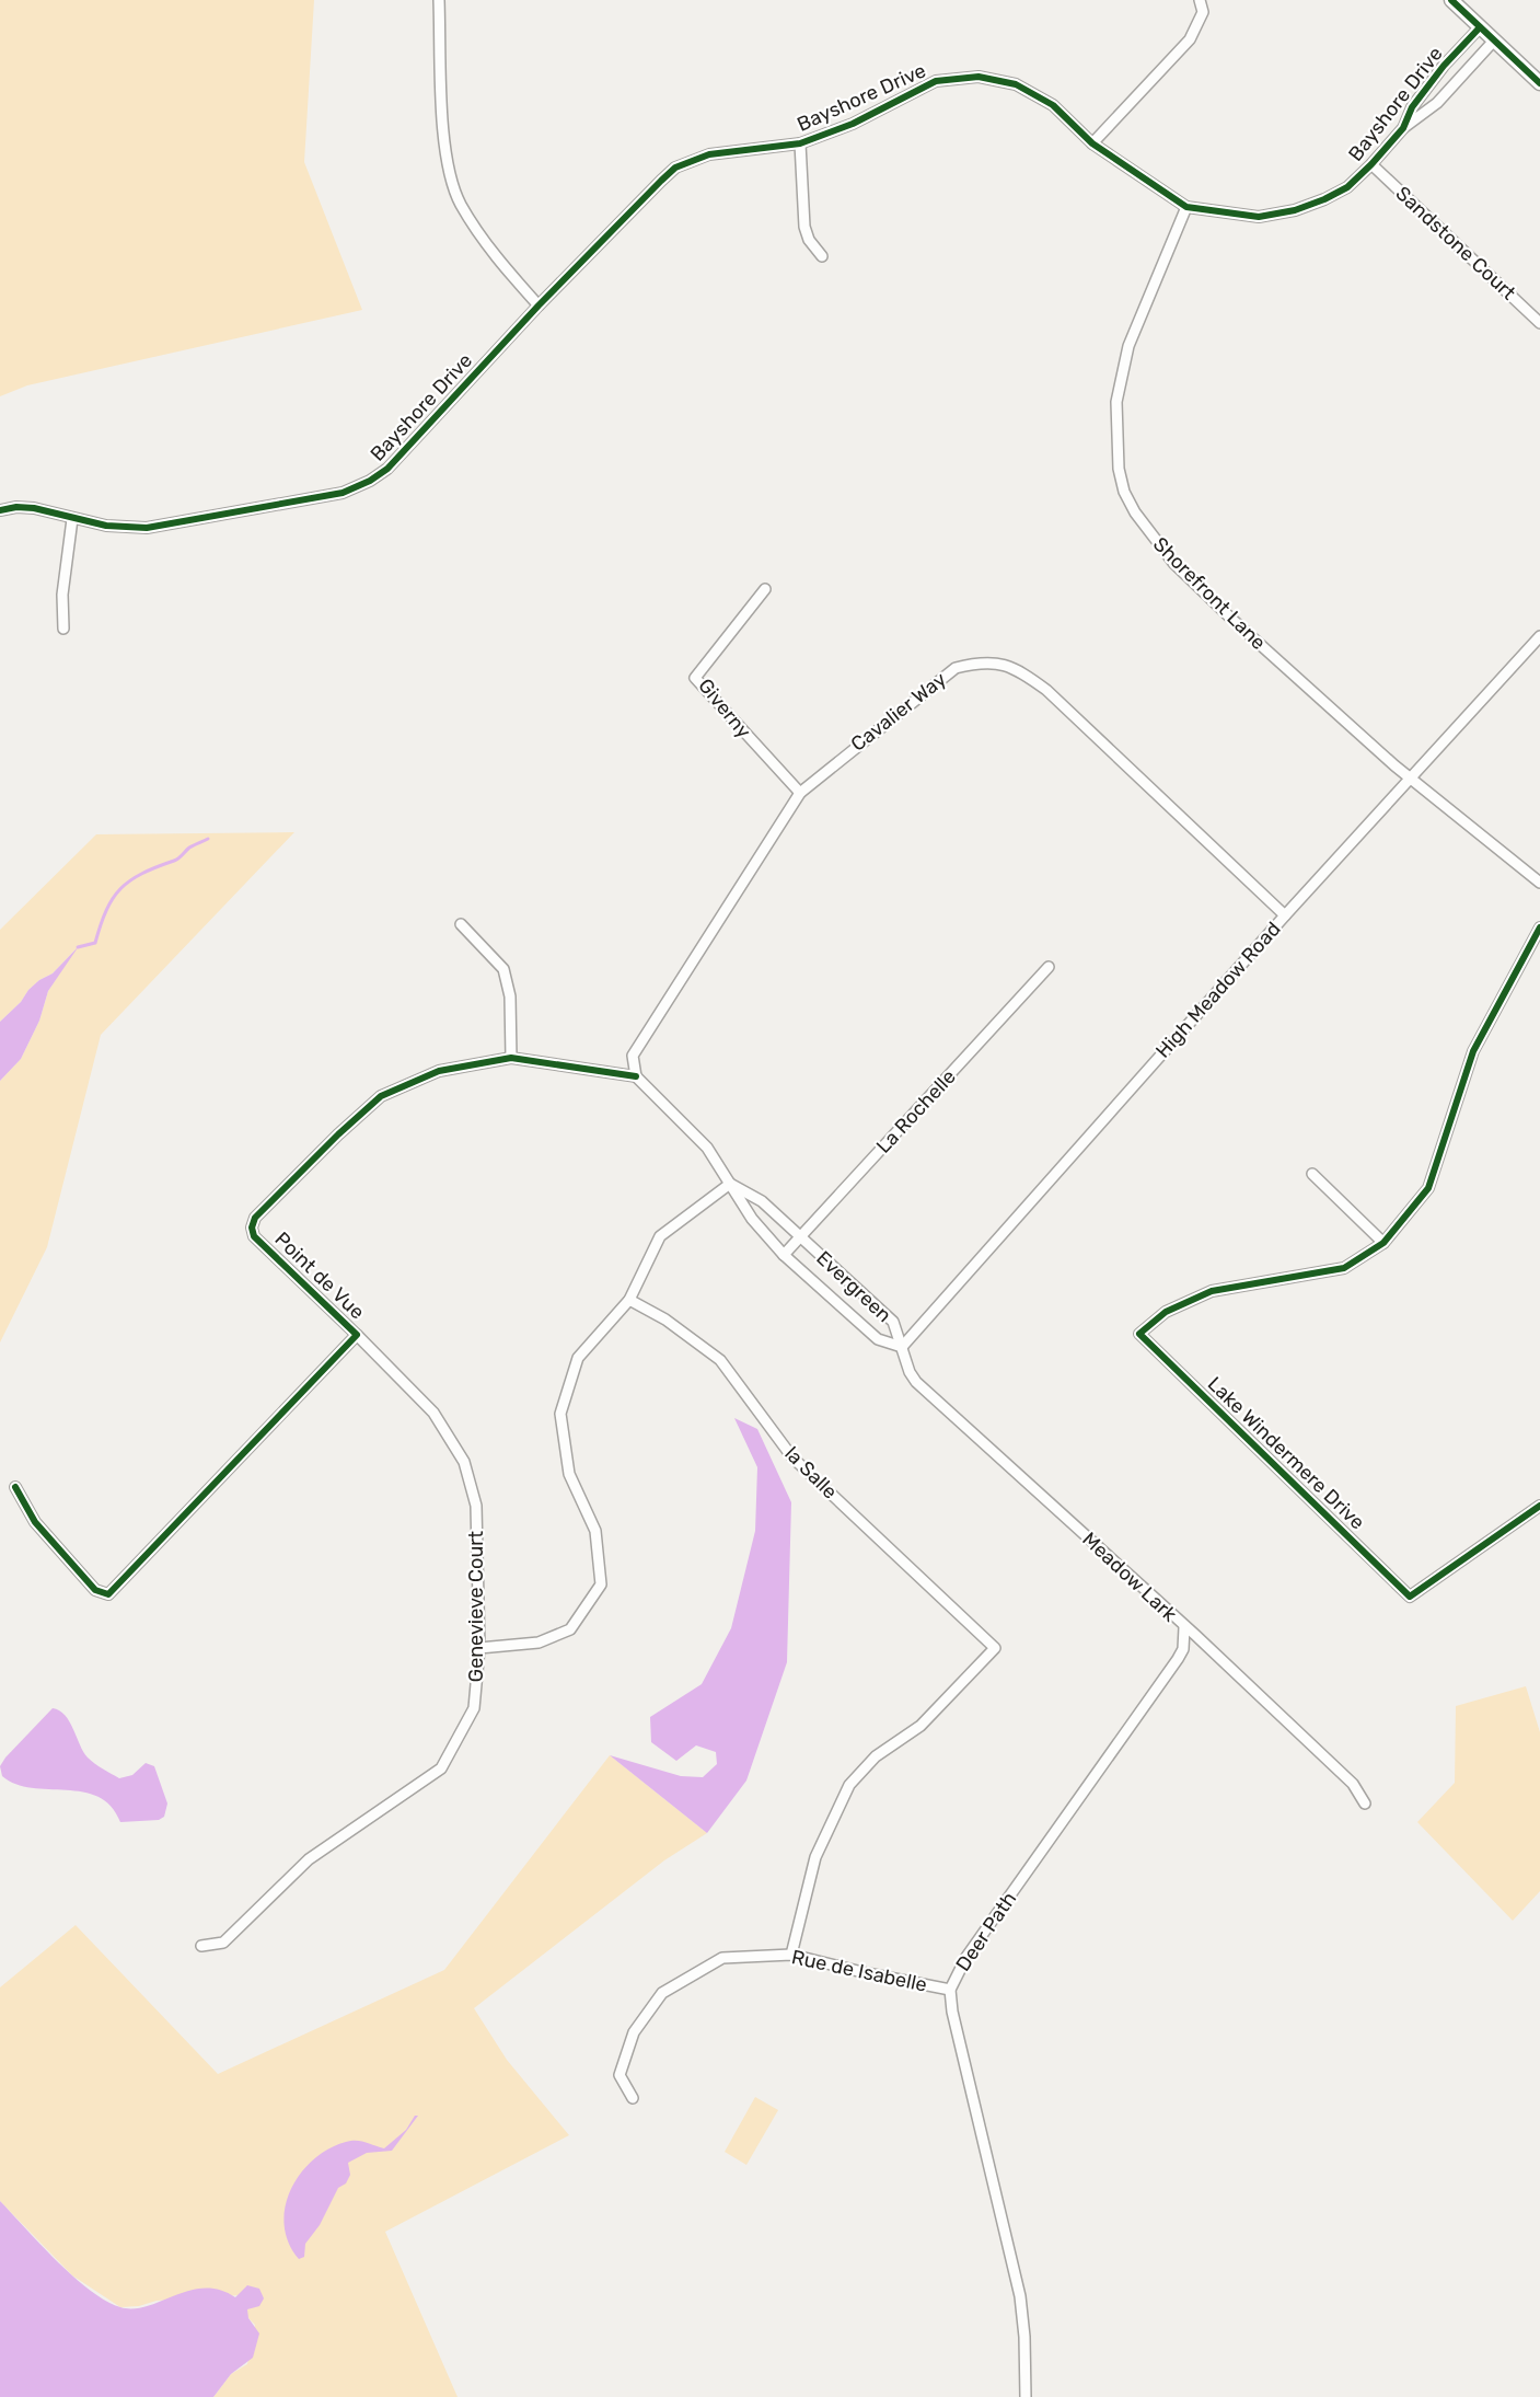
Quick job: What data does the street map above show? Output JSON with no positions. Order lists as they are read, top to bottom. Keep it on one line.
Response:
{"streets":{"street":["Bayshore Drive","Sandstone Court","Shorefront Lane","Giverny","Cavalier Way","High Meadow Road","La Rochelle","Point de Vue","Evergreen","Lake Windermere Drive","la Salle","Meadow Lark","Genevieve Court","Deer Path","Rue de Isabelle"]},"crossings":[["Bayshore Drive","Sandstone Court"],["Bayshore Drive","Shorefront Lane"],["Shorefront Lane","High Meadow Road"],["Giverny","Cavalier Way"],["Cavalier Way","High Meadow Road"],["Cavalier Way","Point de Vue"],["Cavalier Way","Evergreen"],["High Meadow Road","Evergreen"],["High Meadow Road","Meadow Lark"],["La Rochelle","Evergreen"],["Point de Vue","Evergreen"],["Point de Vue","Genevieve Court"],["Evergreen","Meadow Lark"],["la Salle","Rue de Isabelle"],["Meadow Lark","Deer Path"],["Deer Path","Rue de Isabelle"]]}
